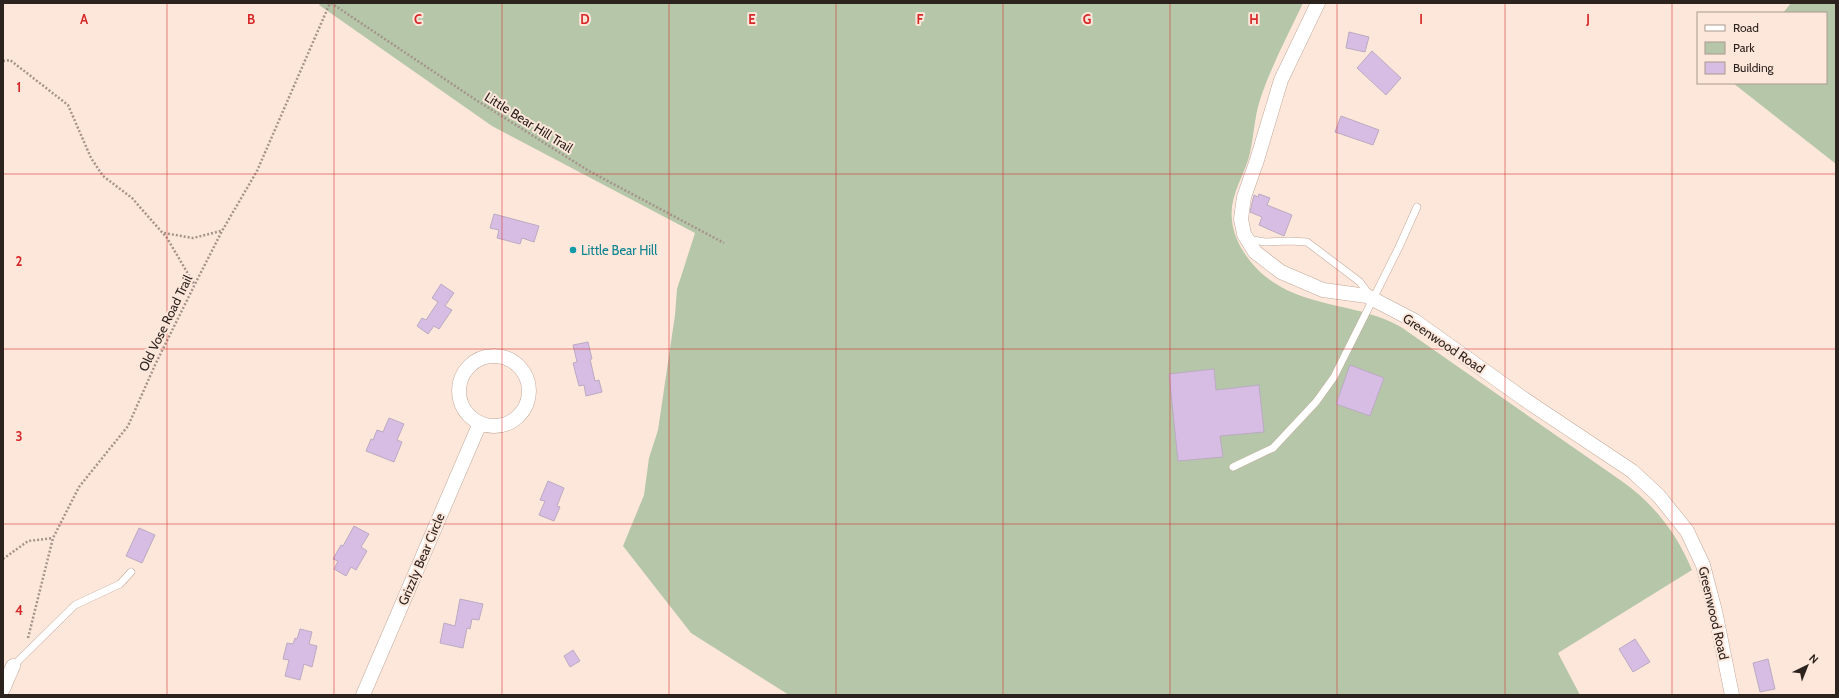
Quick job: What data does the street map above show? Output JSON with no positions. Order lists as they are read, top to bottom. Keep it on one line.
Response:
{"streets":{"street":["Greenwood Road","Grizzly Bear Circle"],"path":["Little Bear Hill Trail","Old Vose Road Trail"]},"crossings":[["Little Bear Hill Trail","Old Vose Road Trail"]],"places":["Little Bear Hill"],"legend":["Road","Park","Building"],"north":"top right","grid":{"columns":["A","B","C","D","E","F","G","H","I","J"],"rows":["1","2","3","4"]}}
